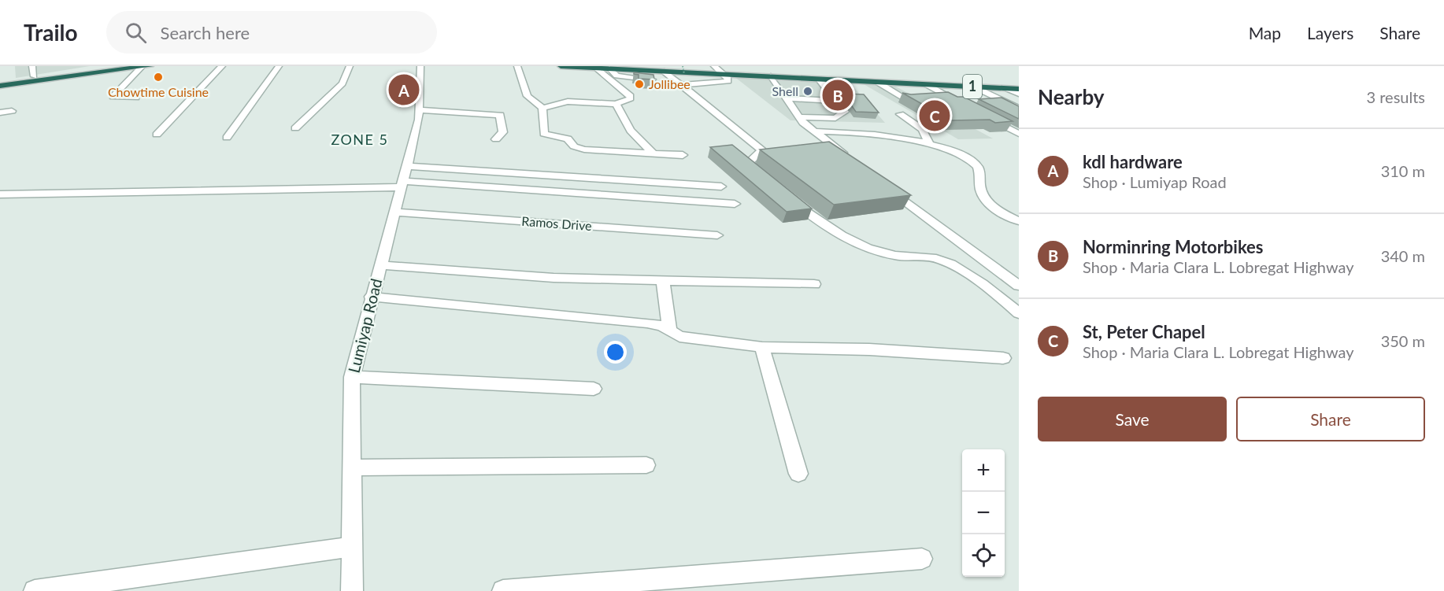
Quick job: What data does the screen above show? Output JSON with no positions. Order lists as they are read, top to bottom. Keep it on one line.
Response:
{"streets":{"highway":["1"],"street":["Ramos Drive","Lumiyap Road"]},"crossings":[["Ramos Drive","Lumiyap Road"]],"districts":["ZONE 5"],"places":["Chowtime Cuisine","Jollibee","Shell"],"page":{"header":"Trailo","search":"Search here","nav":["Map","Layers","Share"],"heading":["Nearby","3 results"],"pins":["A","B","C"],"list":[{"mark":"A","name":"kdl hardware","note":"Shop · Lumiyap Road","value":"310 m"},{"mark":"B","name":"Norminring Motorbikes","note":"Shop · Maria Clara L. Lobregat Highway","value":"340 m"},{"mark":"C","name":"St, Peter Chapel","note":"Shop · Maria Clara L. Lobregat Highway","value":"350 m"}],"buttons":["Save","Share"],"map_buttons":["+","−"]}}
